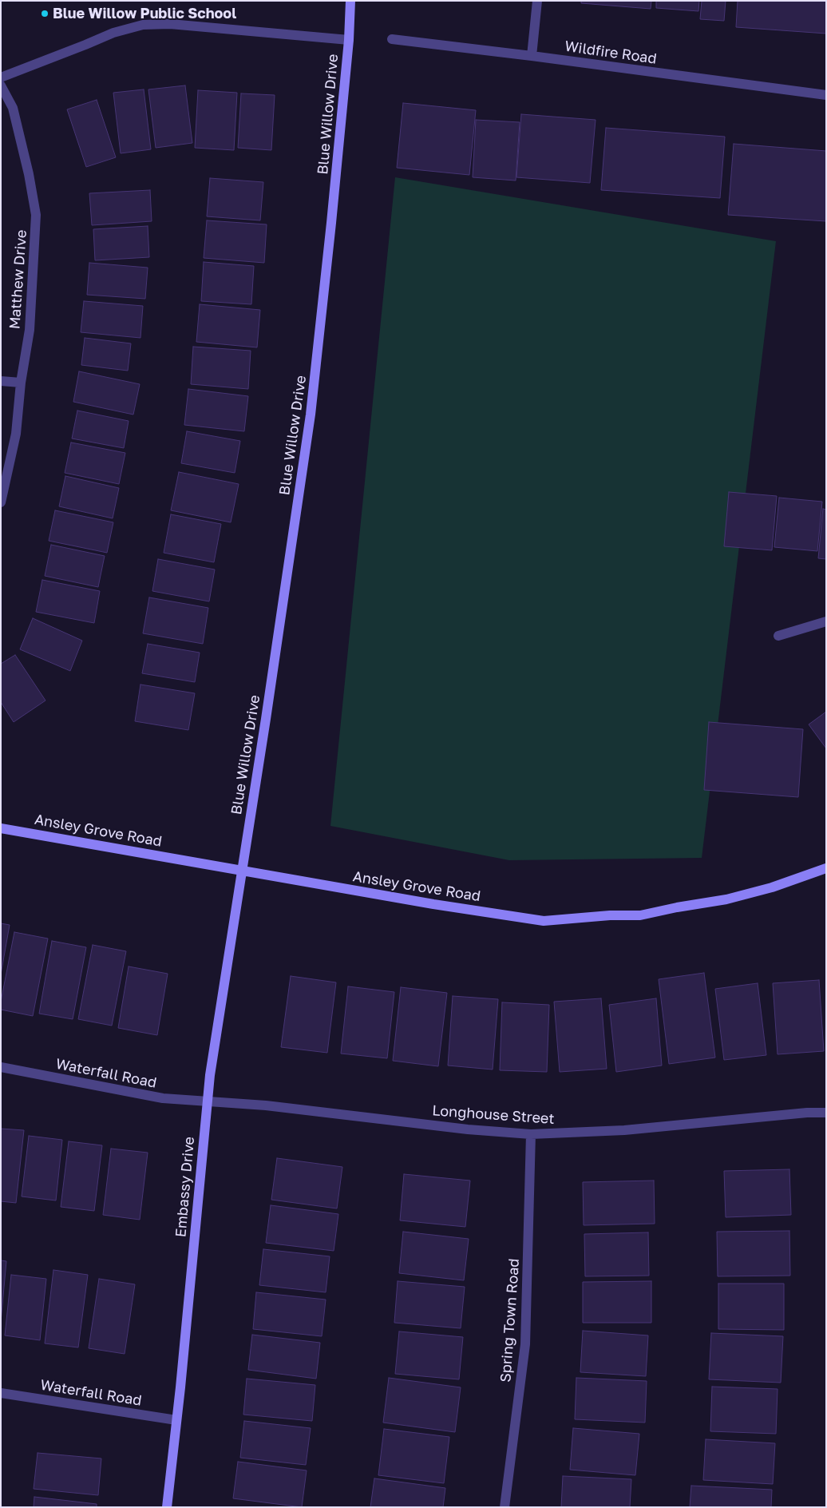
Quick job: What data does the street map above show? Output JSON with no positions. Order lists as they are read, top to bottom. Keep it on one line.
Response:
{"streets":{"street":["Wildfire Road","Blue Willow Drive","Matthew Drive","Ansley Grove Road","Waterfall Road","Longhouse Street","Embassy Drive","Spring Town Road"]},"crossings":[["Blue Willow Drive","Ansley Grove Road"],["Blue Willow Drive","Embassy Drive"],["Ansley Grove Road","Embassy Drive"],["Waterfall Road","Longhouse Street"],["Waterfall Road","Embassy Drive"],["Longhouse Street","Embassy Drive"],["Longhouse Street","Spring Town Road"]],"places":["Blue Willow Public School"]}
